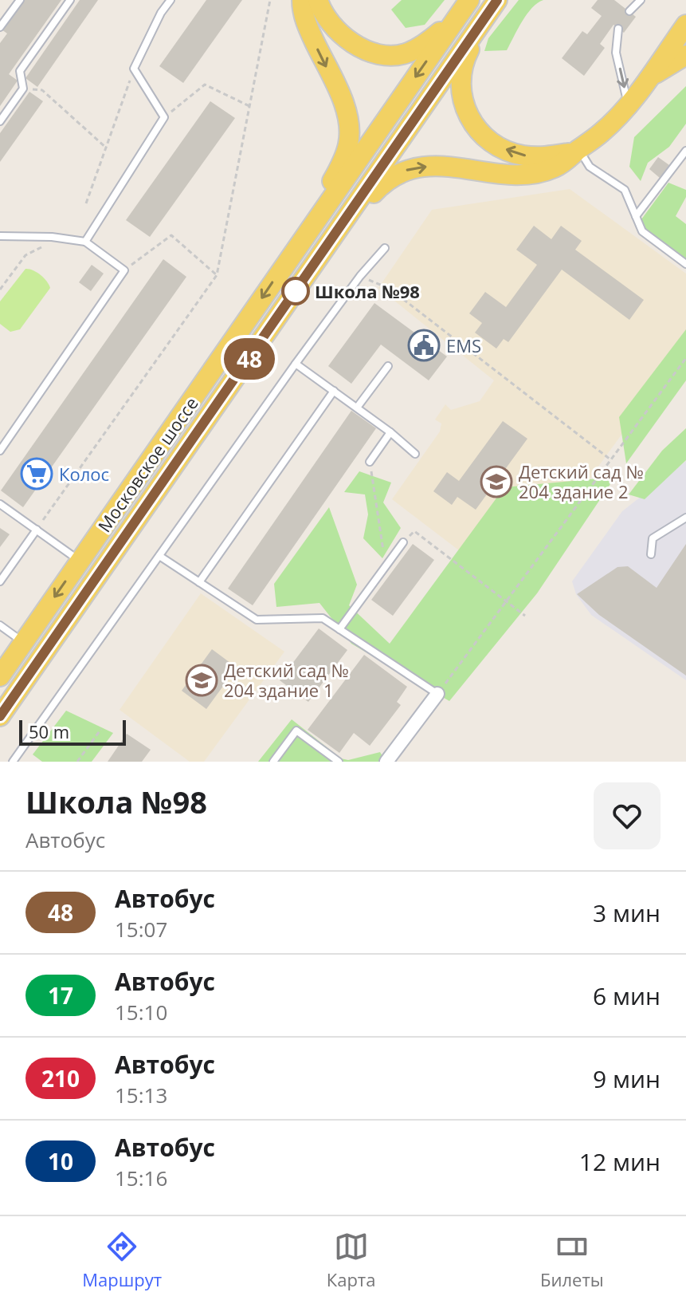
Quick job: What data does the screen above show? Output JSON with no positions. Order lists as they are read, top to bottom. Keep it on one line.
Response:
{"streets":{"main road":["Московское шоссе"]},"places":{"other":["Школа №98"],"public building":["EMS"],"supermarket":["Колос"],"school or university":["Детский сад № 204 здание 2","Детский сад № 204 здание 1"]},"lines":["bus line 48"],"scale_bar":"50 m","page":{"on_map":"48","scale":"50 m","heading":["Школа №98","Автобус"],"list":[{"mark":"48","name":"Автобус","note":"15:07","value":"3 мин"},{"mark":"17","name":"Автобус","note":"15:10","value":"6 мин"},{"mark":"210","name":"Автобус","note":"15:13","value":"9 мин"},{"mark":"10","name":"Автобус","note":"15:16","value":"12 мин"}],"tabs":["Маршрут","Карта","Билеты"]}}
